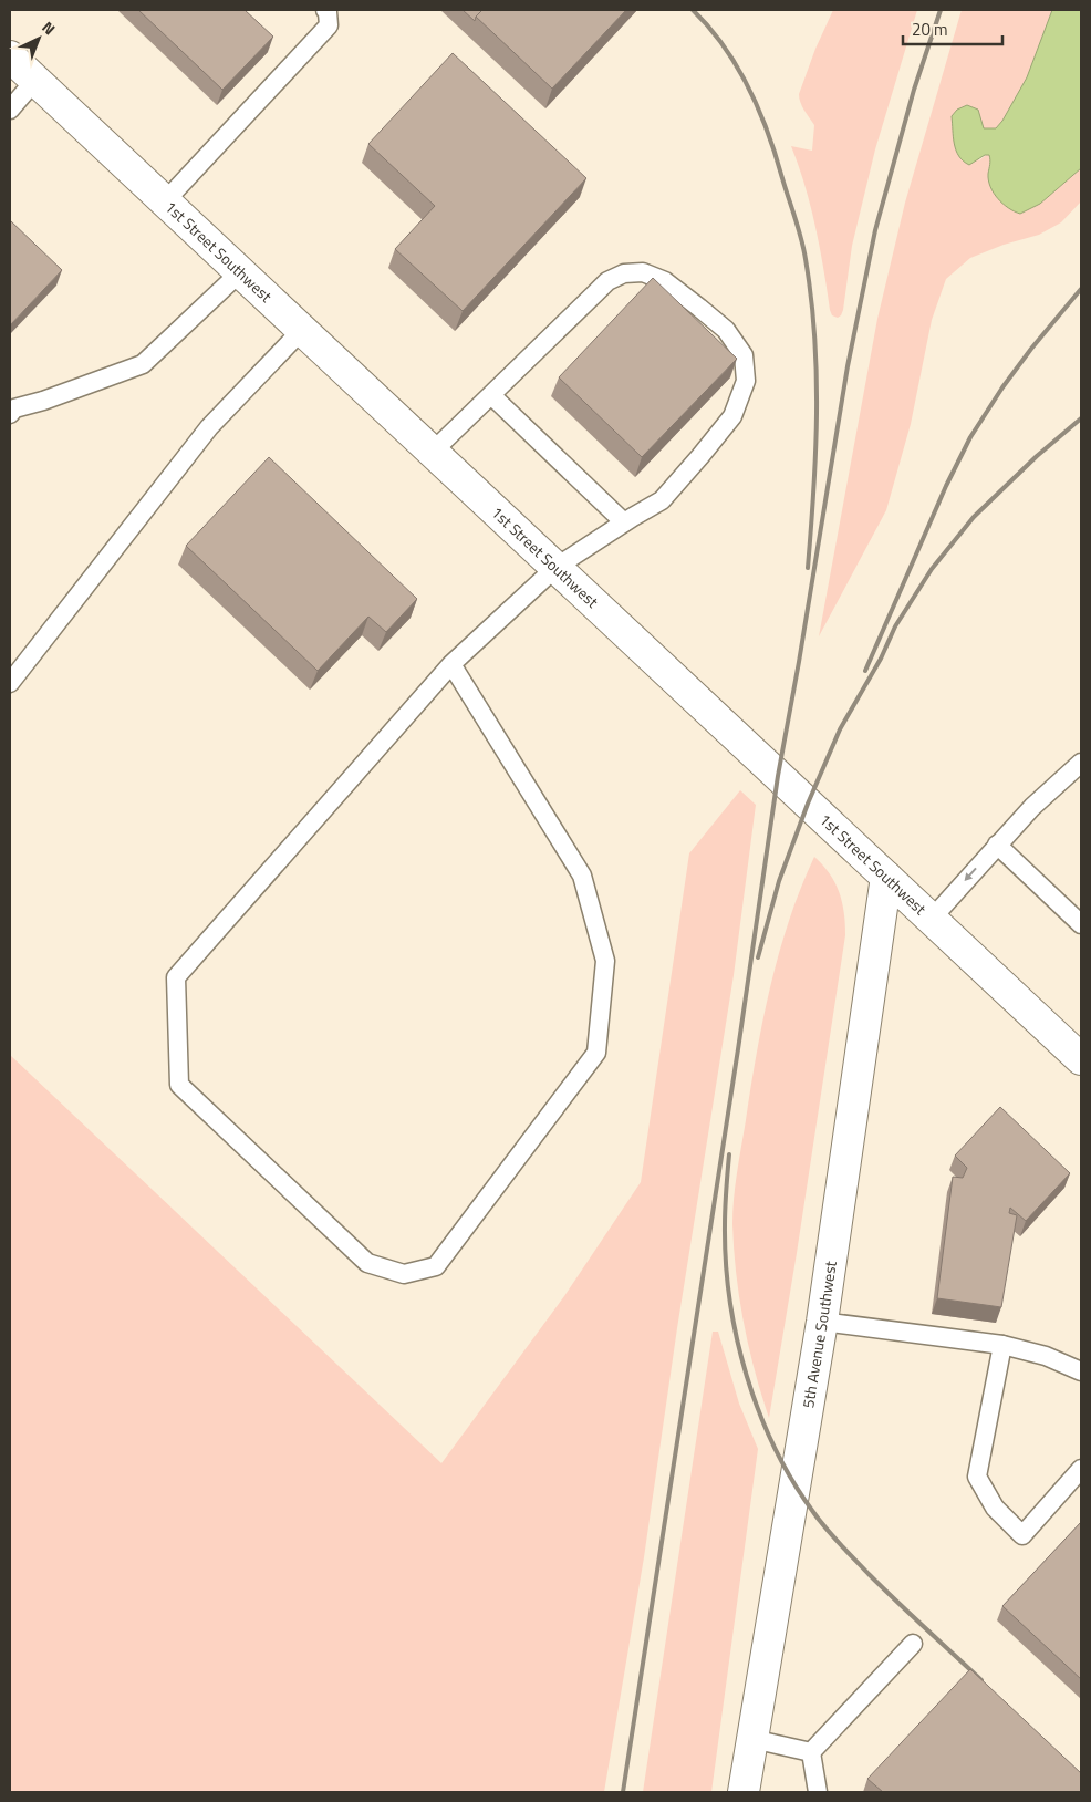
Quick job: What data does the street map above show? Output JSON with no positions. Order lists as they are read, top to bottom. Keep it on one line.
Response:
{"streets":{"street":["1st Street Southwest","5th Avenue Southwest"]},"crossings":[["1st Street Southwest","5th Avenue Southwest"]],"scale_bar":"20 m","north":"top right"}
